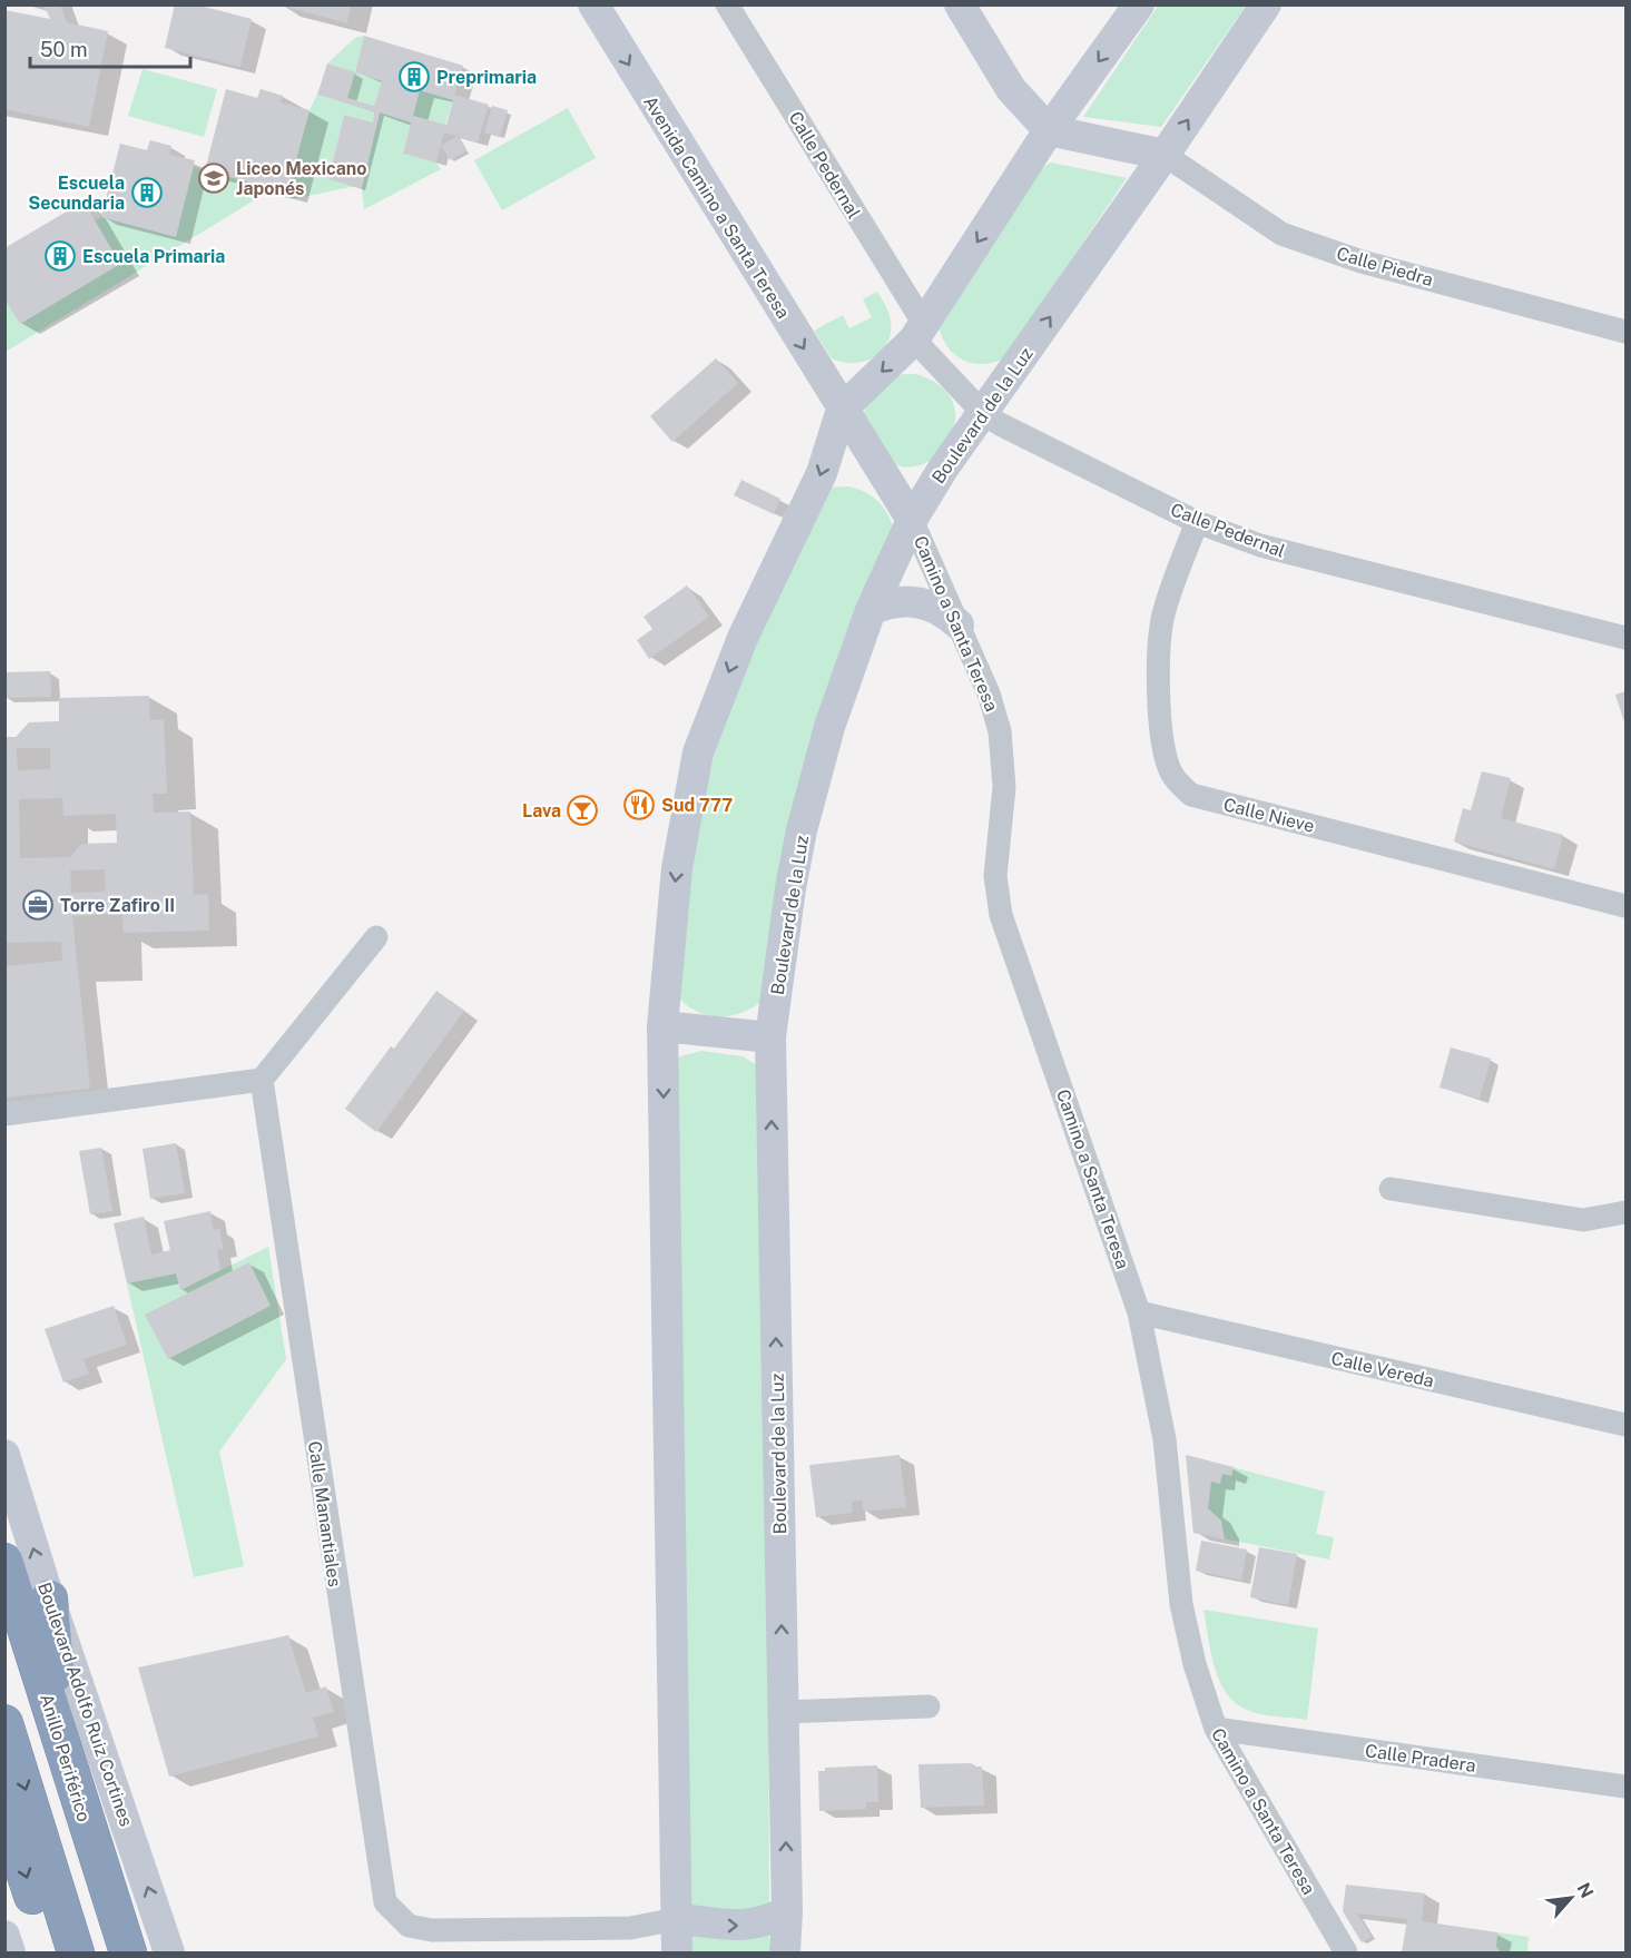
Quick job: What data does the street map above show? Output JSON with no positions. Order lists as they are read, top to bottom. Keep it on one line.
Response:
{"streets":{"highway":["Anillo Periférico"],"street":["Calle Pedernal","Avenida Camino a Santa Teresa","Calle Piedra","Boulevard de la Luz","Camino a Santa Teresa","Calle Nieve","Calle Vereda","Calle Manantiales","Boulevard Adolfo Ruiz Cortines","Calle Pradera"]},"crossings":[["Calle Pedernal","Boulevard de la Luz"],["Calle Pedernal","Calle Nieve"],["Avenida Camino a Santa Teresa","Camino a Santa Teresa"],["Calle Piedra","Boulevard de la Luz"],["Boulevard de la Luz","Camino a Santa Teresa"],["Camino a Santa Teresa","Calle Vereda"],["Camino a Santa Teresa","Calle Pradera"]],"one_way":["Avenida Camino a Santa Teresa","Boulevard Adolfo Ruiz Cortines"],"places":{"building":["Preprimaria","Escuela Secundaria","Escuela Primaria"],"school or university":["Liceo Mexicano Japonés"],"restaurant":["Sud 777"],"bar":["Lava"],"office":["Torre Zafiro II"]},"scale_bar":"50 m","north":"top right"}
